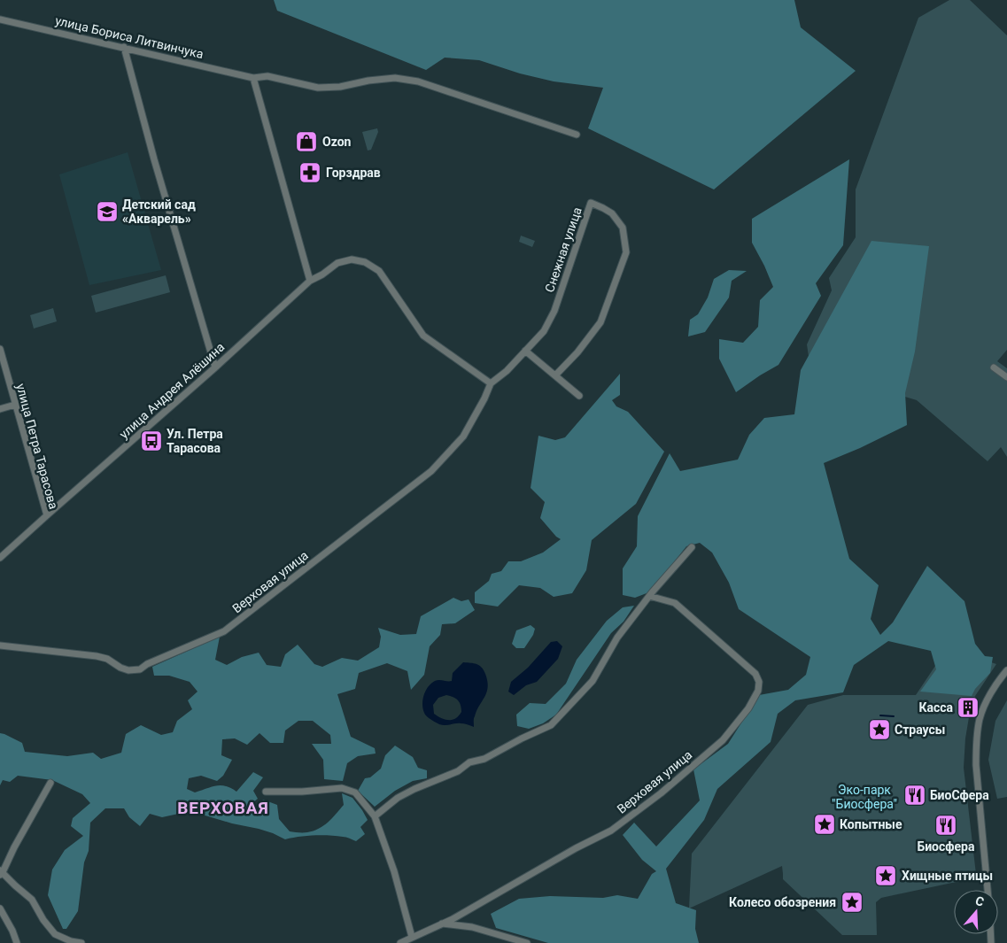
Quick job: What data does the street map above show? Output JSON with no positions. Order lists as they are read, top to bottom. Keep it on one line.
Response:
{"streets":{"street":["улица Бориса Литвинчука","Снежная улица","улица Андрея Алёшина","улица Петра Тарасова","Верховая улица"]},"crossings":[["Снежная улица","улица Андрея Алёшина"],["Снежная улица","Верховая улица"],["улица Андрея Алёшина","улица Петра Тарасова"],["улица Андрея Алёшина","Верховая улица"]],"districts":["ВЕРХОВАЯ"],"parks":["Эко-парк \"Биосфера\""],"places":{"shop":["Ozon"],"pharmacy":["Горздрав"],"school or university":["Детский сад «Акварель»"],"bus stop":["Ул. Петра Тарасова"],"building":["Касса"],"place":["Страусы","Копытные","Хищные птицы","Колесо обозрения"],"restaurant":["БиоСфера","Биосфера"]},"north":"top"}
